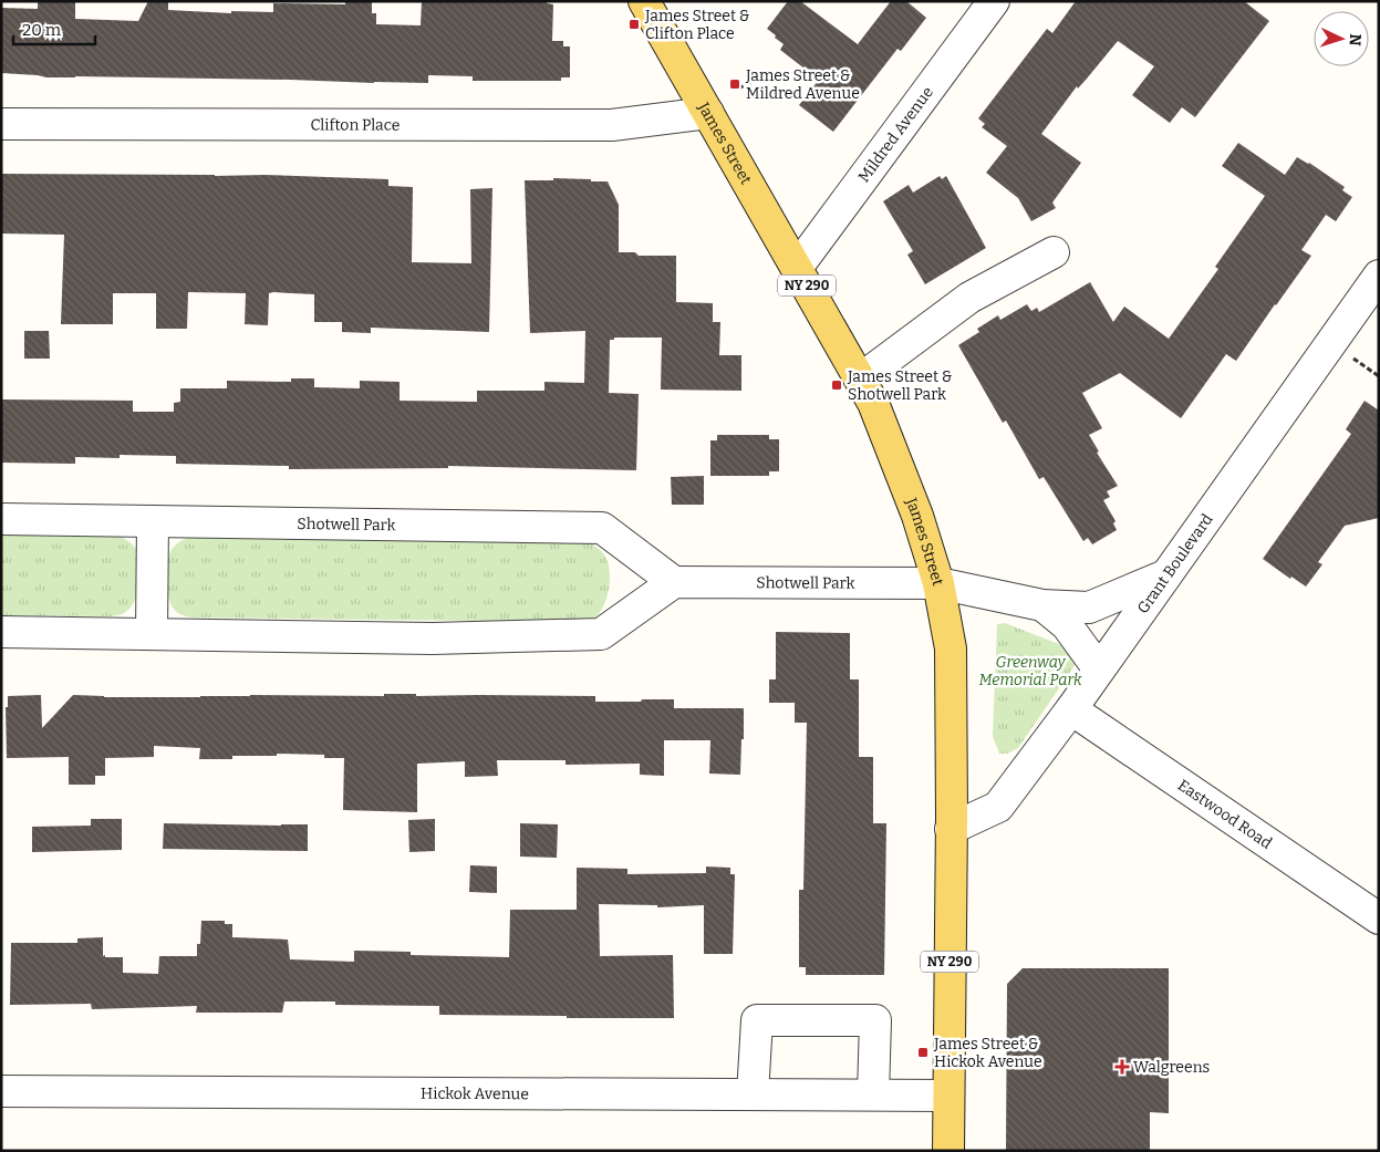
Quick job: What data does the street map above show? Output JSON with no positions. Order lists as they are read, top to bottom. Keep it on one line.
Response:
{"streets":{"main road":["James Street","NY 290"],"street":["Clifton Place","Mildred Avenue","Shotwell Park","Grant Boulevard","Eastwood Road","Hickok Avenue"]},"crossings":[["Clifton Place","James Street"],["Mildred Avenue","James Street"],["James Street","Shotwell Park"],["James Street","Grant Boulevard"],["James Street","Hickok Avenue"],["Shotwell Park","Grant Boulevard"],["Grant Boulevard","Eastwood Road"]],"parks":["Greenway Memorial Park"],"places":{"transit":["James Street & Clifton Place","James Street & Mildred Avenue","James Street & Shotwell Park","James Street & Hickok Avenue"],"health":["Walgreens"]},"scale_bar":"20 m","north":"right"}
